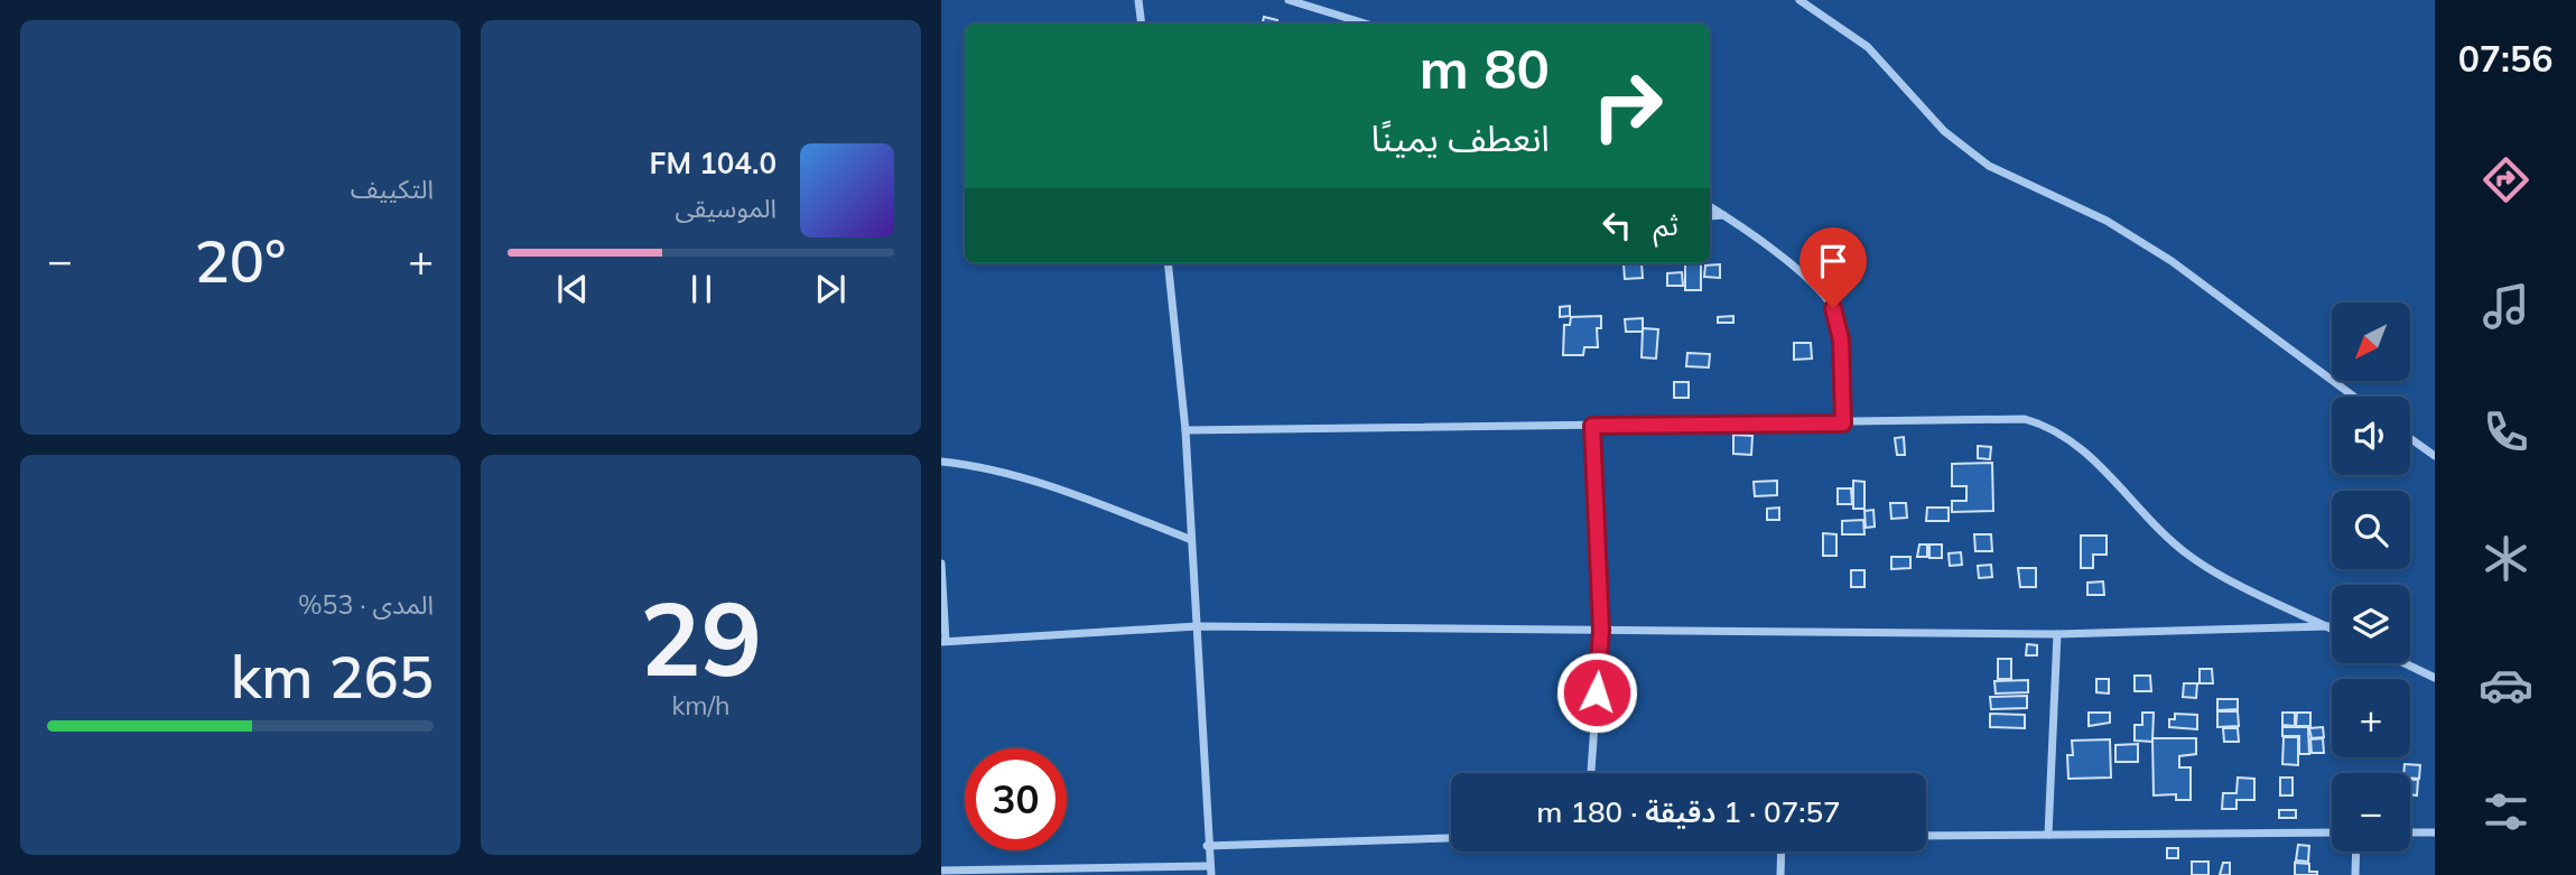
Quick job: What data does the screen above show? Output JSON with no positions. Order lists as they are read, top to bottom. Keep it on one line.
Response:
{"north":"bottom left","page":{"tabs":"07:56","tile":["التكييف",["29","km/h"],["المدى · 53%","265 km"]],"turn":["80 m","انعطف يمينًا"],"song":["104.0 FM","الموسيقى"],"then":"ثم","heat":["−","20°","+"],"map_buttons":["+","−"],"limit":"30","trip":"07:57 · 1 دقيقة · 180 m"}}
